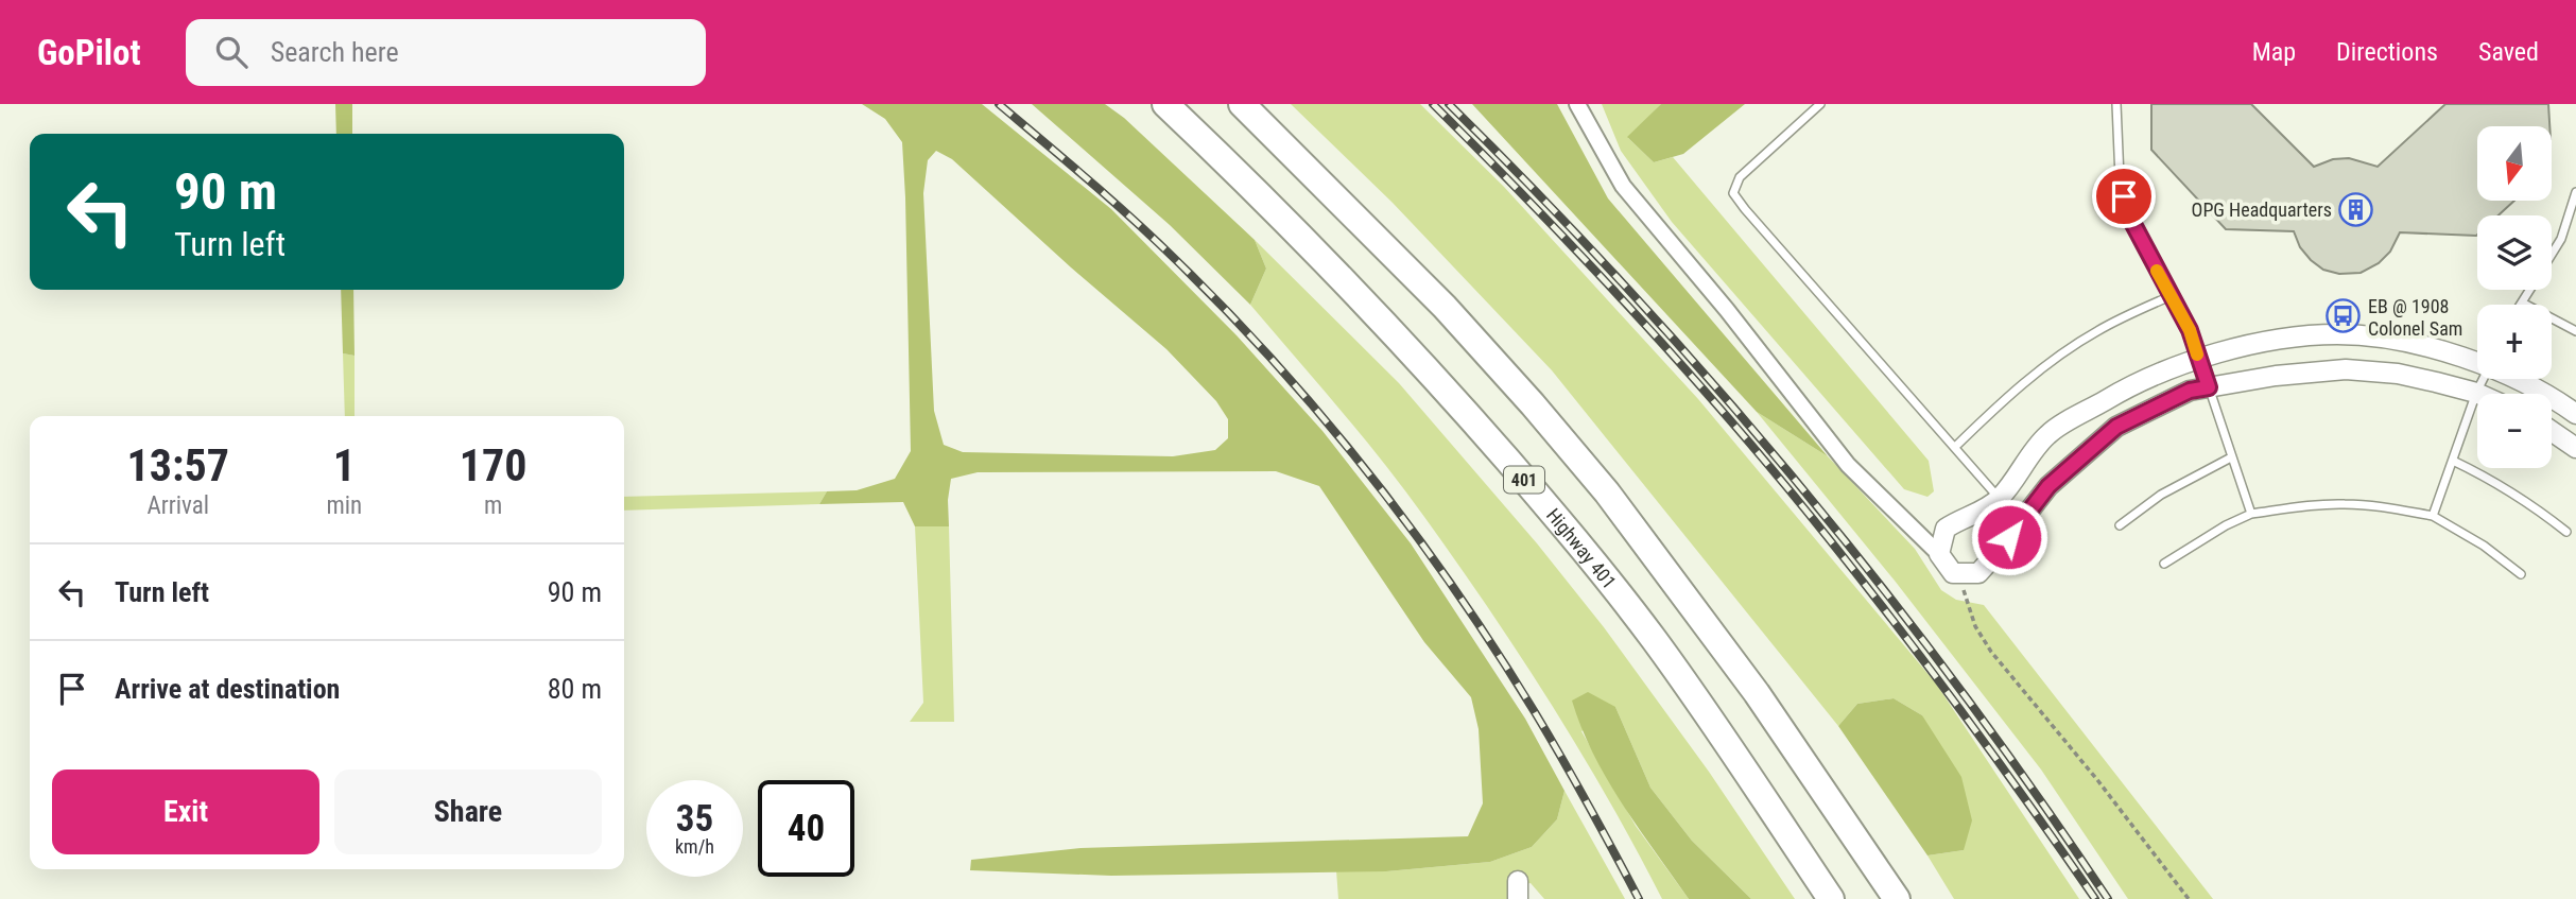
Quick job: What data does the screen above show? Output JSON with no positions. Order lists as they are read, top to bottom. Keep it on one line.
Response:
{"streets":{"highway":["401","Highway 401"]},"places":{"building":["OPG Headquarters"],"bus stop":["EB @ 1908 Colonel Sam"]},"north":"bottom","page":{"header":"GoPilot","search":"Search here","nav":["Map","Directions","Saved"],"map_buttons":["+","−"],"turn":["90 m","Turn left"],"eta":["13:57","Arrival","1","min","170","m"],"list":[{"name":"Turn left","value":"90 m"},{"name":"Arrive at destination","value":"80 m"}],"buttons":["Exit","Share"],"speed":"35 km/h","limit":"40"}}
